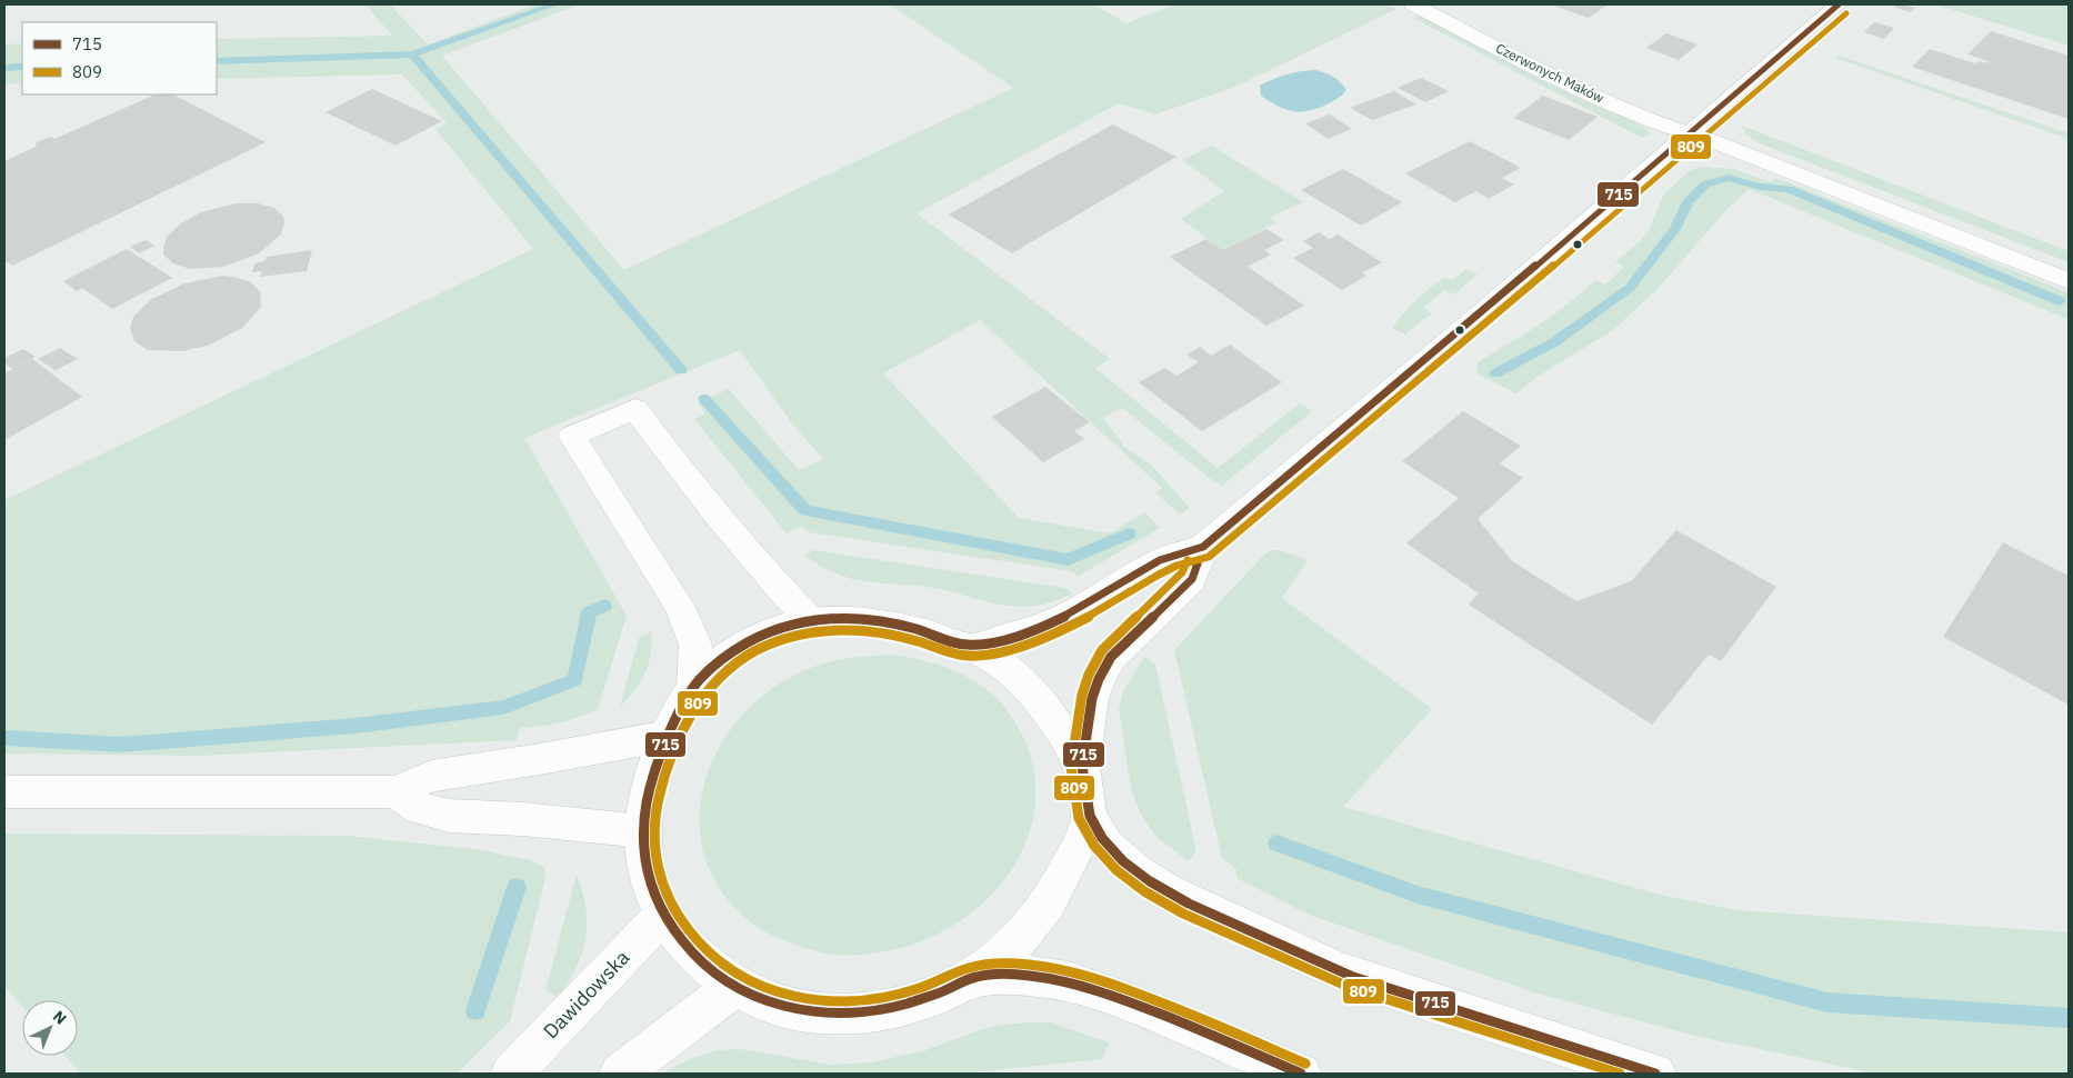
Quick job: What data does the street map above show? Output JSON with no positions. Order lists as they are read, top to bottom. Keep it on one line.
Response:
{"streets":{"street":["Czerwonych Maków","Dawidowska"]},"lines":["transit line 715","transit line 809"],"legend":["715","809"],"north":"top right"}
